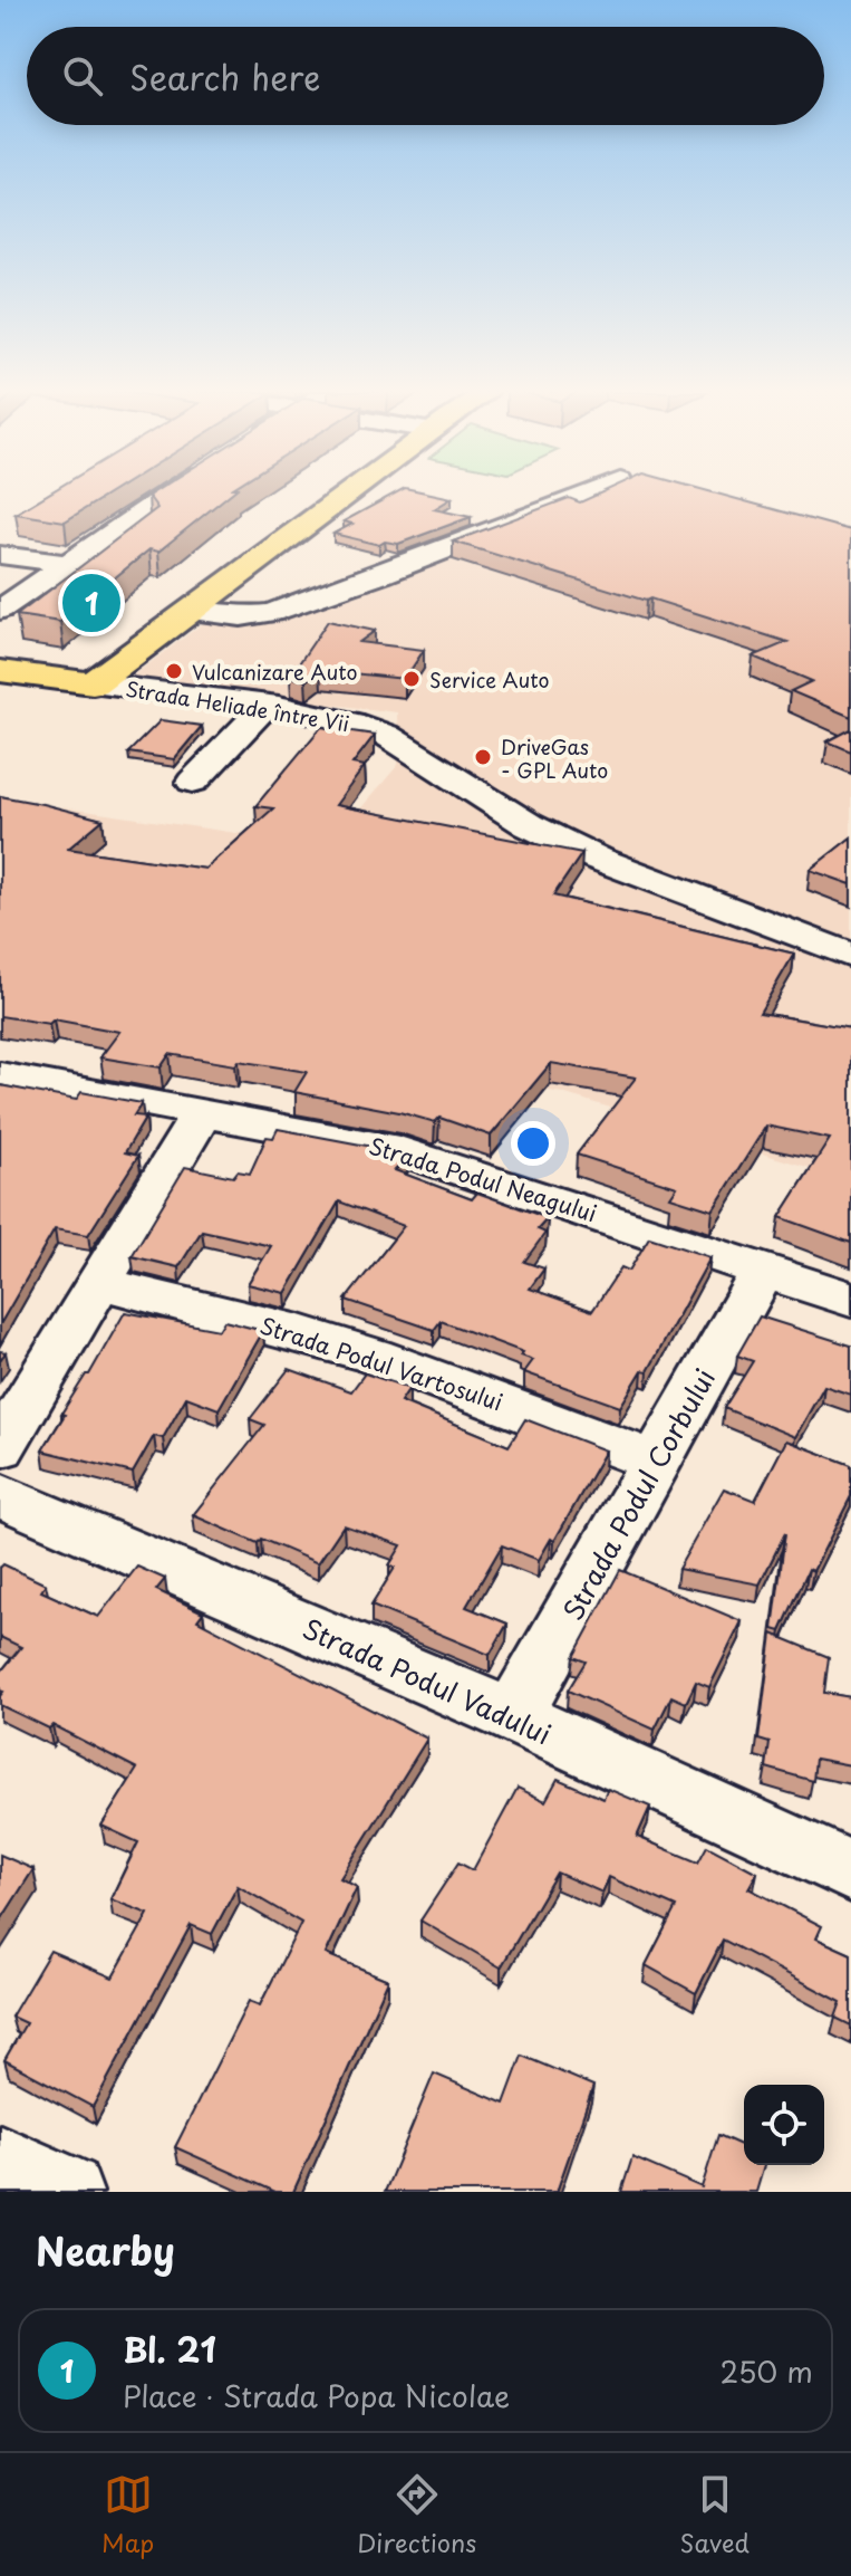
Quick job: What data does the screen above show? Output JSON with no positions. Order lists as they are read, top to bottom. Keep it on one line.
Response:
{"streets":{"main road":["Strada Heliade între Vii"],"street":["Strada Podul Neagului","Strada Podul Vartosului","Strada Podul Corbului","Strada Podul Vadului"]},"crossings":[["Strada Podul Neagului","Strada Podul Corbului"],["Strada Podul Vartosului","Strada Podul Corbului"],["Strada Podul Corbului","Strada Podul Vadului"]],"places":["Vulcanizare Auto","Service Auto","DriveGas - GPL Auto"],"page":{"search":"Search here","pins":"1","heading":"Nearby","list":[{"mark":"1","name":"Bl. 21","note":"Place · Strada Popa Nicolae","value":"250 m"}],"nav":["Map","Directions","Saved"]}}
